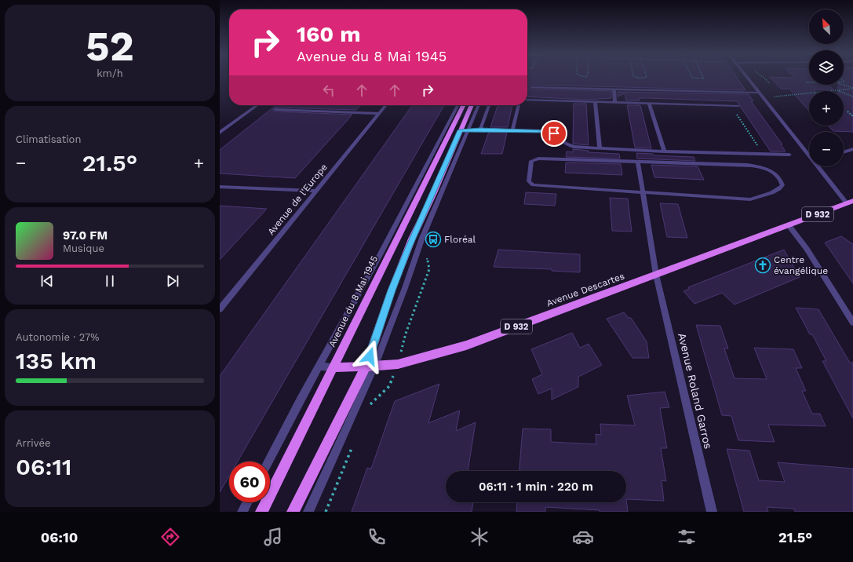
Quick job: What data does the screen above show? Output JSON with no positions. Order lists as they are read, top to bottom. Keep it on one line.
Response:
{"streets":{"main road":["D 932","Avenue Descartes","Avenue du 8 Mai 1945"],"street":["Avenue de l'Europe","Avenue Roland Garros"]},"crossings":[["Avenue Descartes","Avenue du 8 Mai 1945"],["Avenue Descartes","Avenue Roland Garros"]],"places":{"bus stop":["Floréal"],"church":["Centre évangélique"]},"north":"top left","page":{"tile":[["52","km/h"],"Climatisation",["Autonomie · 27%","135 km"],["Arrivée","06:11"]],"map_buttons":["+","−"],"turn":["160 m","Avenue du 8 Mai 1945"],"heat":["−","21.5°","+"],"song":["97.0 FM","Musique"],"limit":"60","trip":"06:11 · 1 min · 220 m","tabs":["06:10","21.5°"]}}
